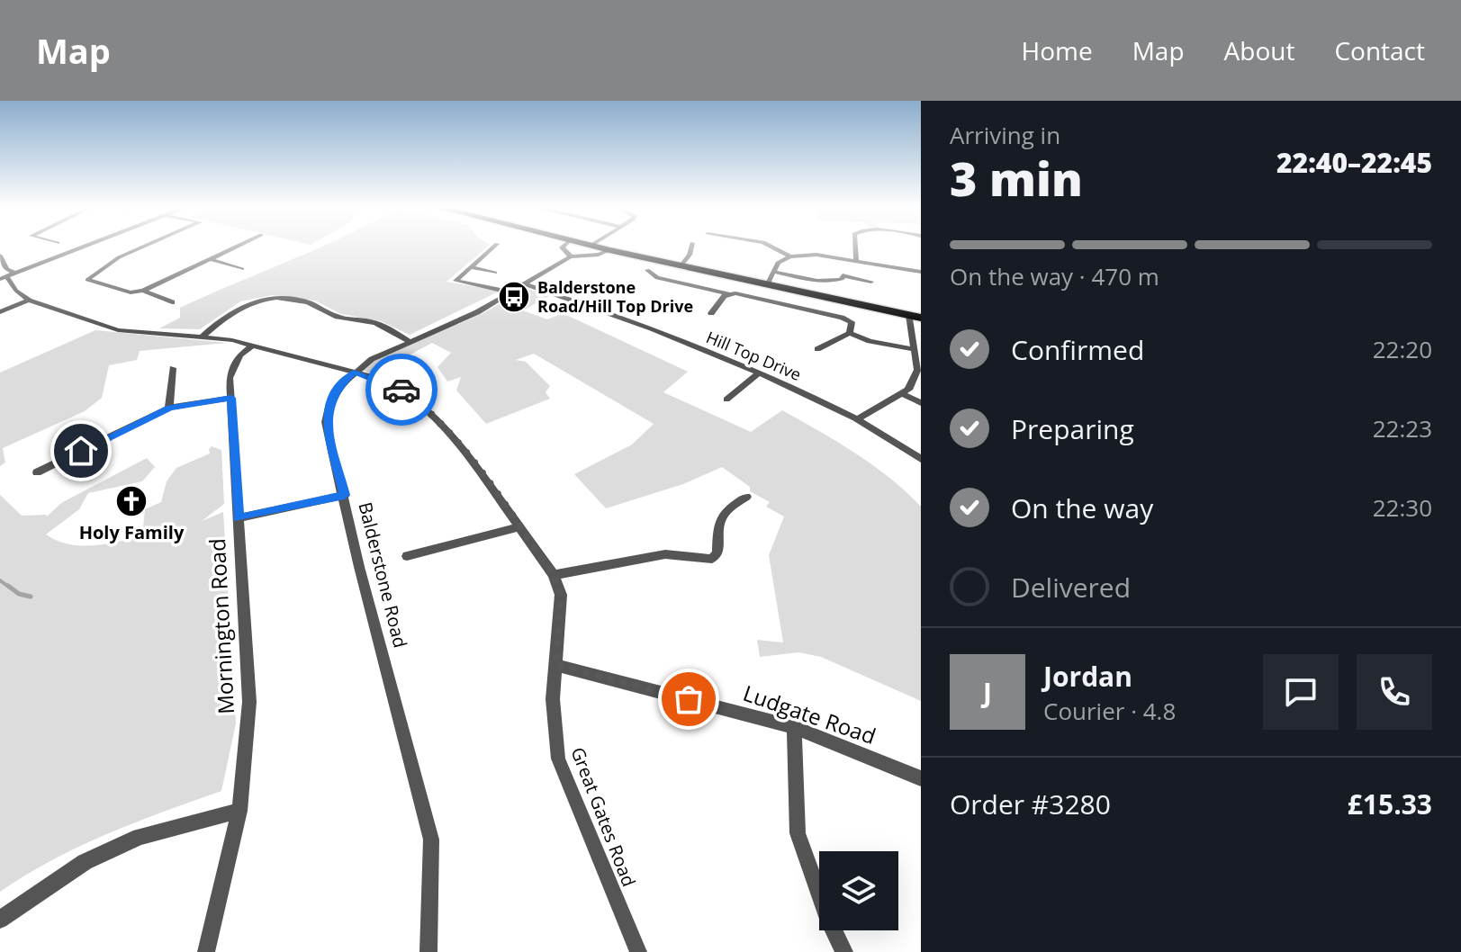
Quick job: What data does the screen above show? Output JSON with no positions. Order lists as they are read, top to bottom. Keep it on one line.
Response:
{"streets":{"street":["Hill Top Drive","Balderstone Road","Mornington Road","Ludgate Road","Great Gates Road"]},"crossings":[["Hill Top Drive","Balderstone Road"],["Balderstone Road","Great Gates Road"],["Mornington Road","Great Gates Road"],["Ludgate Road","Great Gates Road"]],"places":{"bus stop":["Balderstone Road/Hill Top Drive"],"church":["Holy Family"]},"page":{"header":"Map","nav":["Home","Map","About","Contact"],"heading":["3 min","Arriving in","22:40–22:45"],"panel":["Jordan","Courier · 4.8","Order #3280","£15.33"],"bar":"On the way · 470 m","list":[["Confirmed","22:20"],["Preparing","22:23"],["On the way","22:30"],"Delivered"],"round":"J"}}
